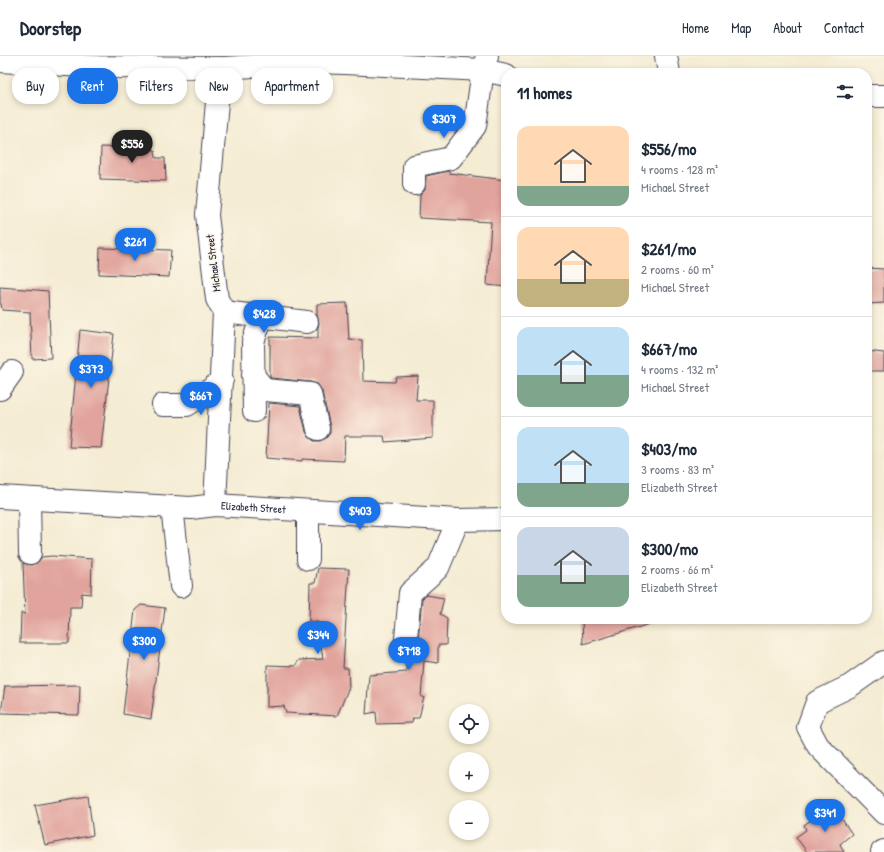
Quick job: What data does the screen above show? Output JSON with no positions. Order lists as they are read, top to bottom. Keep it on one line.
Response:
{"streets":{"street":["Michael Street","Elizabeth Street"]},"crossings":[["Michael Street","Elizabeth Street"]],"page":{"header":"Doorstep","nav":["Home","Map","About","Contact"],"chip":["Buy","Rent","Filters","New","Apartment"],"heading":"11 homes","price":["$307","$556","$261","$428","$373","$667","$403","$344","$300","$718","$341"],"list":[{"name":"$556/mo","note":"4 rooms · 128 m² · Michael Street"},{"name":"$261/mo","note":"2 rooms · 60 m² · Michael Street"},{"name":"$667/mo","note":"4 rooms · 132 m² · Michael Street"},{"name":"$403/mo","note":"3 rooms · 83 m² · Elizabeth Street"},{"name":"$300/mo","note":"2 rooms · 66 m² · Elizabeth Street"}],"map_buttons":["+","−"]}}
